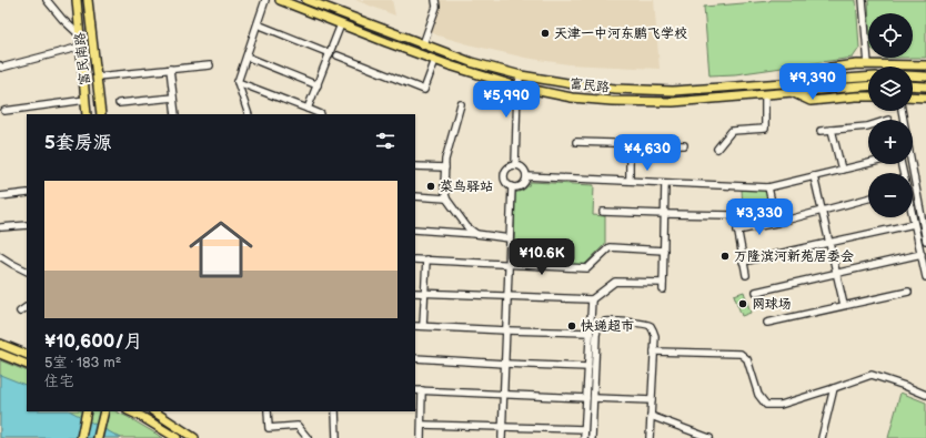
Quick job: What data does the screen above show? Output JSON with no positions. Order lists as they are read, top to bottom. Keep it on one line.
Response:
{"streets":{"main road":["富民南路","富民路"]},"places":["天津一中河东鹏飞学校","菜鸟驿站","万隆滨河新苑居委会","网球场","快递超市"],"page":{"map_buttons":["+","−"],"price":["¥9,390","¥5,990","¥4,630","¥3,330","¥10.6K"],"heading":"5套房源","list":[{"name":"¥10,600/月","note":"5室 · 183 m² · 住宅"}]}}
